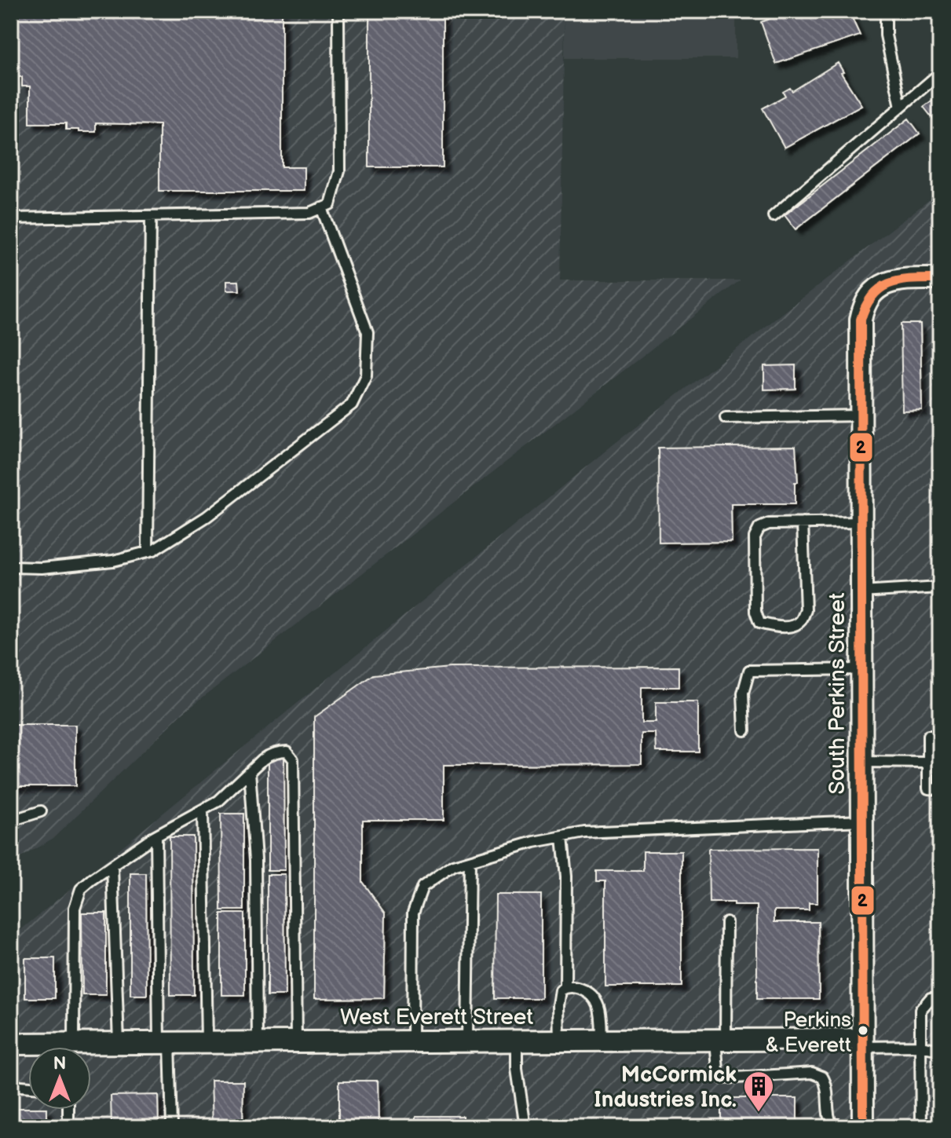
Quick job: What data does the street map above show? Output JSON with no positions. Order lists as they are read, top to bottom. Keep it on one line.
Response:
{"streets":{"street":["South Perkins Street","West Everett Street"]},"crossings":[["South Perkins Street","West Everett Street"]],"places":{"other":["Perkins & Everett"],"building":["McCormick Industries Inc."]},"lines":["transit line 2"],"north":"top"}
